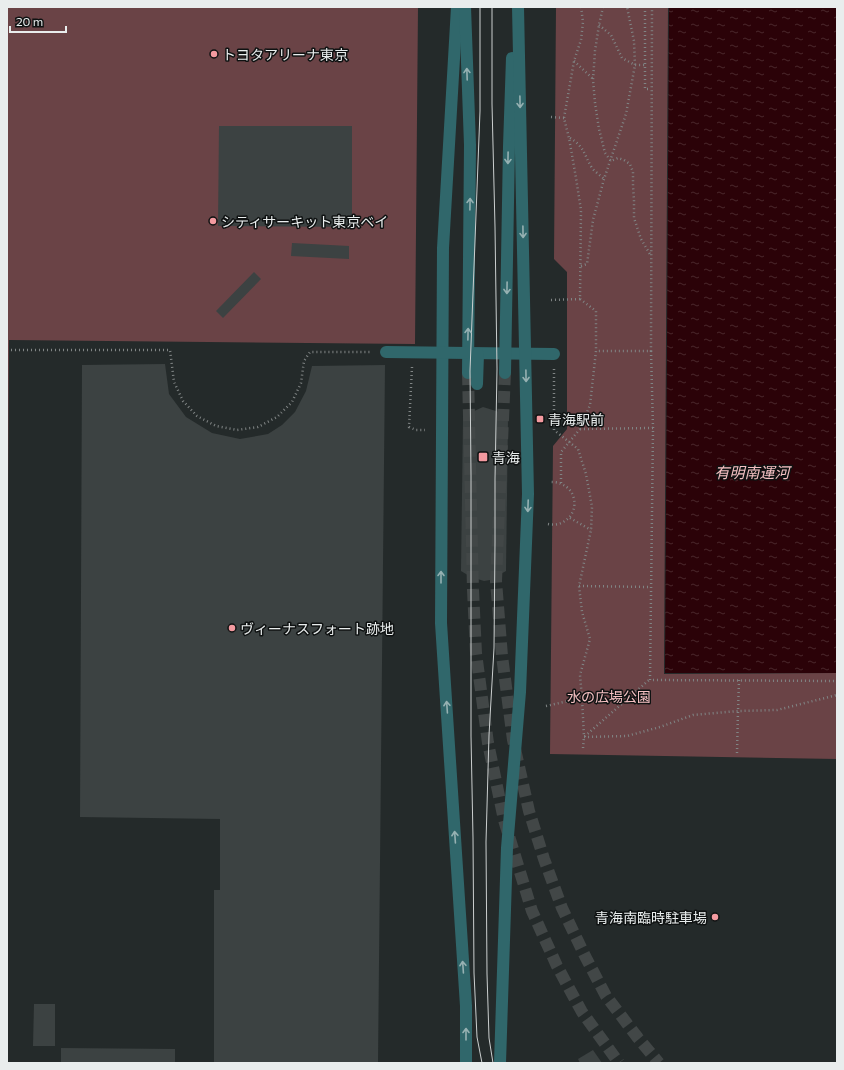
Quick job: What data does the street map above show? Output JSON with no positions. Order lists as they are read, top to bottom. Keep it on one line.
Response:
{"water":["有明南運河"],"parks":["水の広場公園"],"places":{"other":["トヨタアリーナ東京","シティサーキット東京ベイ","ヴィーナスフォート跡地","青海南臨時駐車場"],"transit":["青海駅前","青海"]},"scale_bar":"20 m"}
